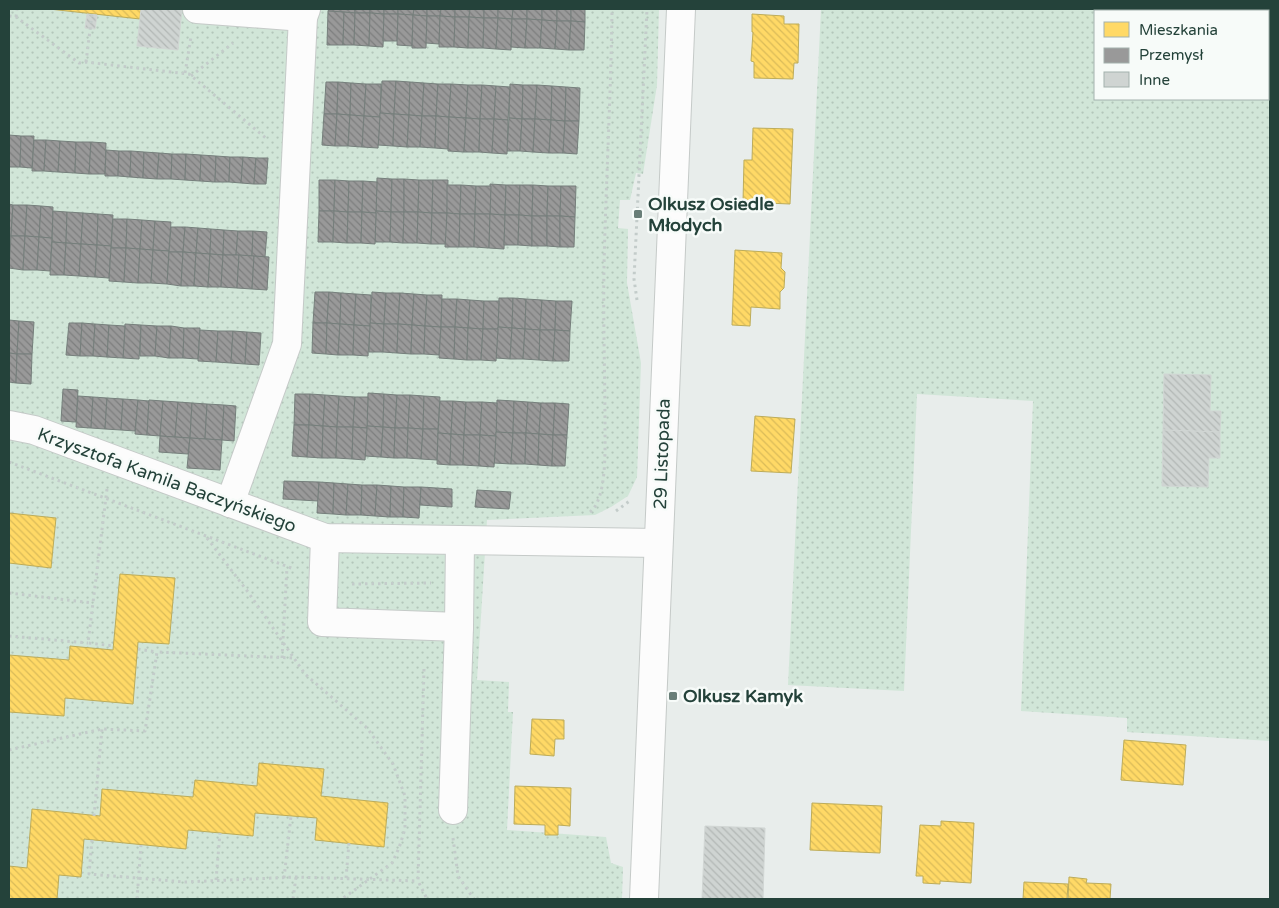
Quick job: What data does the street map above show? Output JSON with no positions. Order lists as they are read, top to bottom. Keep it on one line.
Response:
{"streets":{"street":["29 Listopada","Krzysztofa Kamila Baczyńskiego"]},"crossings":[["29 Listopada","Krzysztofa Kamila Baczyńskiego"]],"places":{"transit":["Olkusz Osiedle Młodych","Olkusz Kamyk"]},"legend":["Mieszkania","Przemysł","Inne"]}
